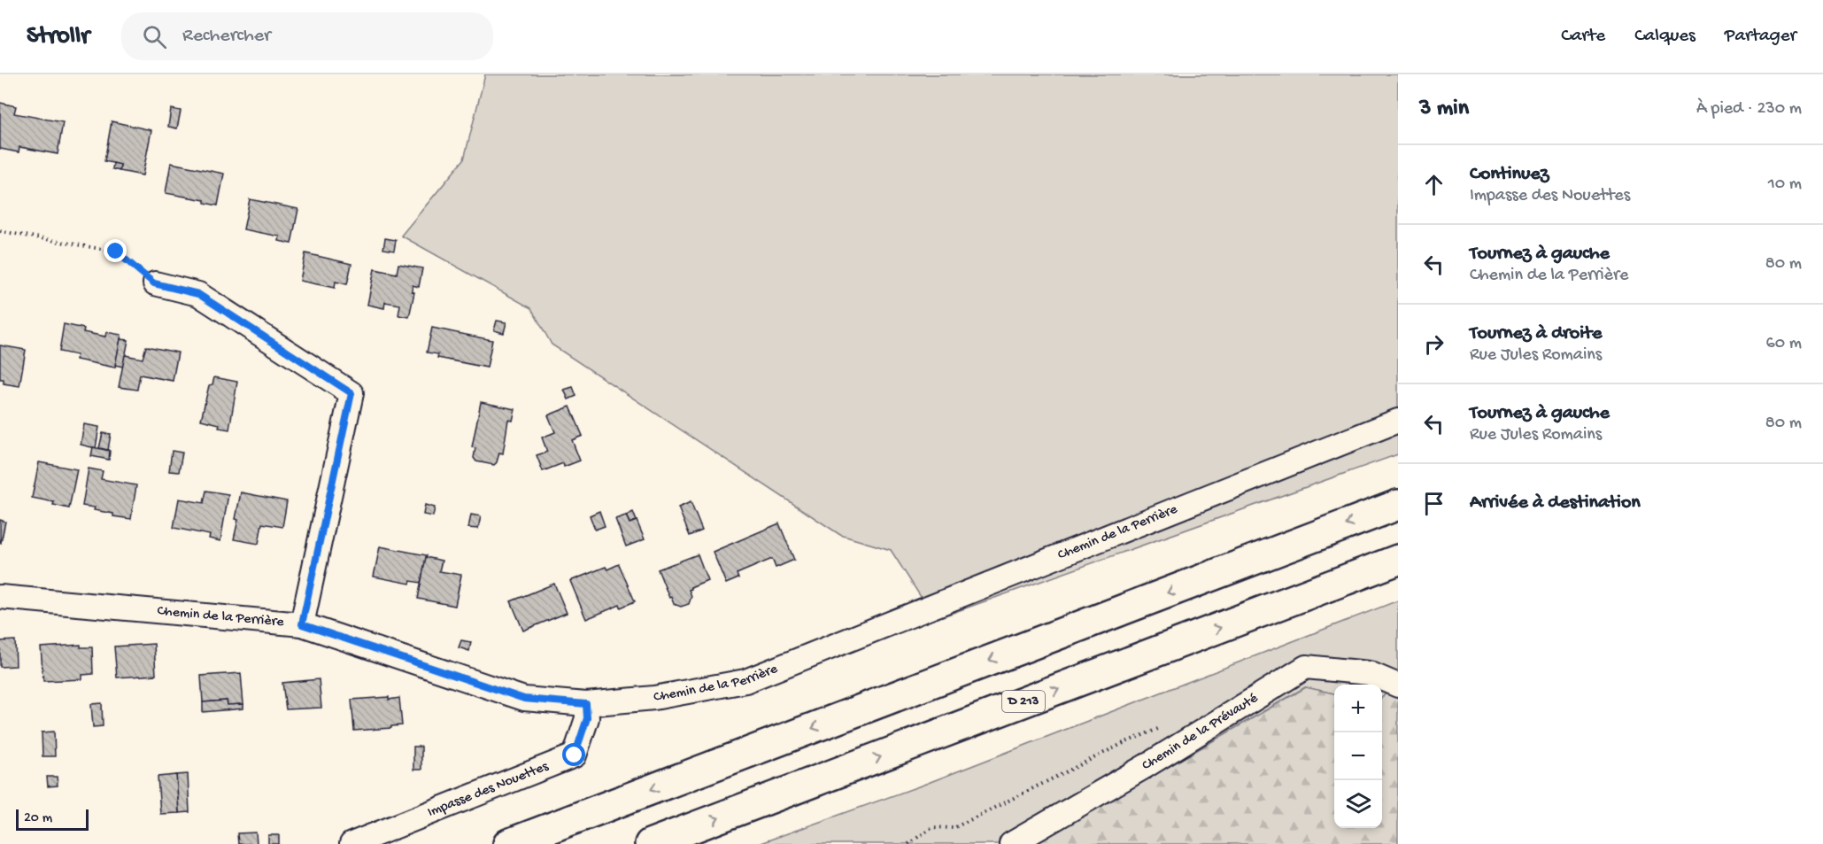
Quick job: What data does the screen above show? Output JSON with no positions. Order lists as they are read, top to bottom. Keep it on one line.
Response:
{"streets":{"highway":["D 213"],"street":["Chemin de la Perrière","Chemin de la Prévauté","Impasse des Nouettes"]},"crossings":[["Chemin de la Perrière","Impasse des Nouettes"]],"scale_bar":"20 m","page":{"header":"Strollr","search":"Rechercher","nav":["Carte","Calques","Partager"],"heading":["3 min","À pied · 230 m"],"list":[["Continuez","Impasse des Nouettes","10 m"],["Tournez à gauche","Chemin de la Perrière","80 m"],["Tournez à droite","Rue Jules Romains","60 m"],["Tournez à gauche","Rue Jules Romains","80 m"],"Arrivée à destination"],"map_buttons":["+","−"],"scale":"20 m"}}
